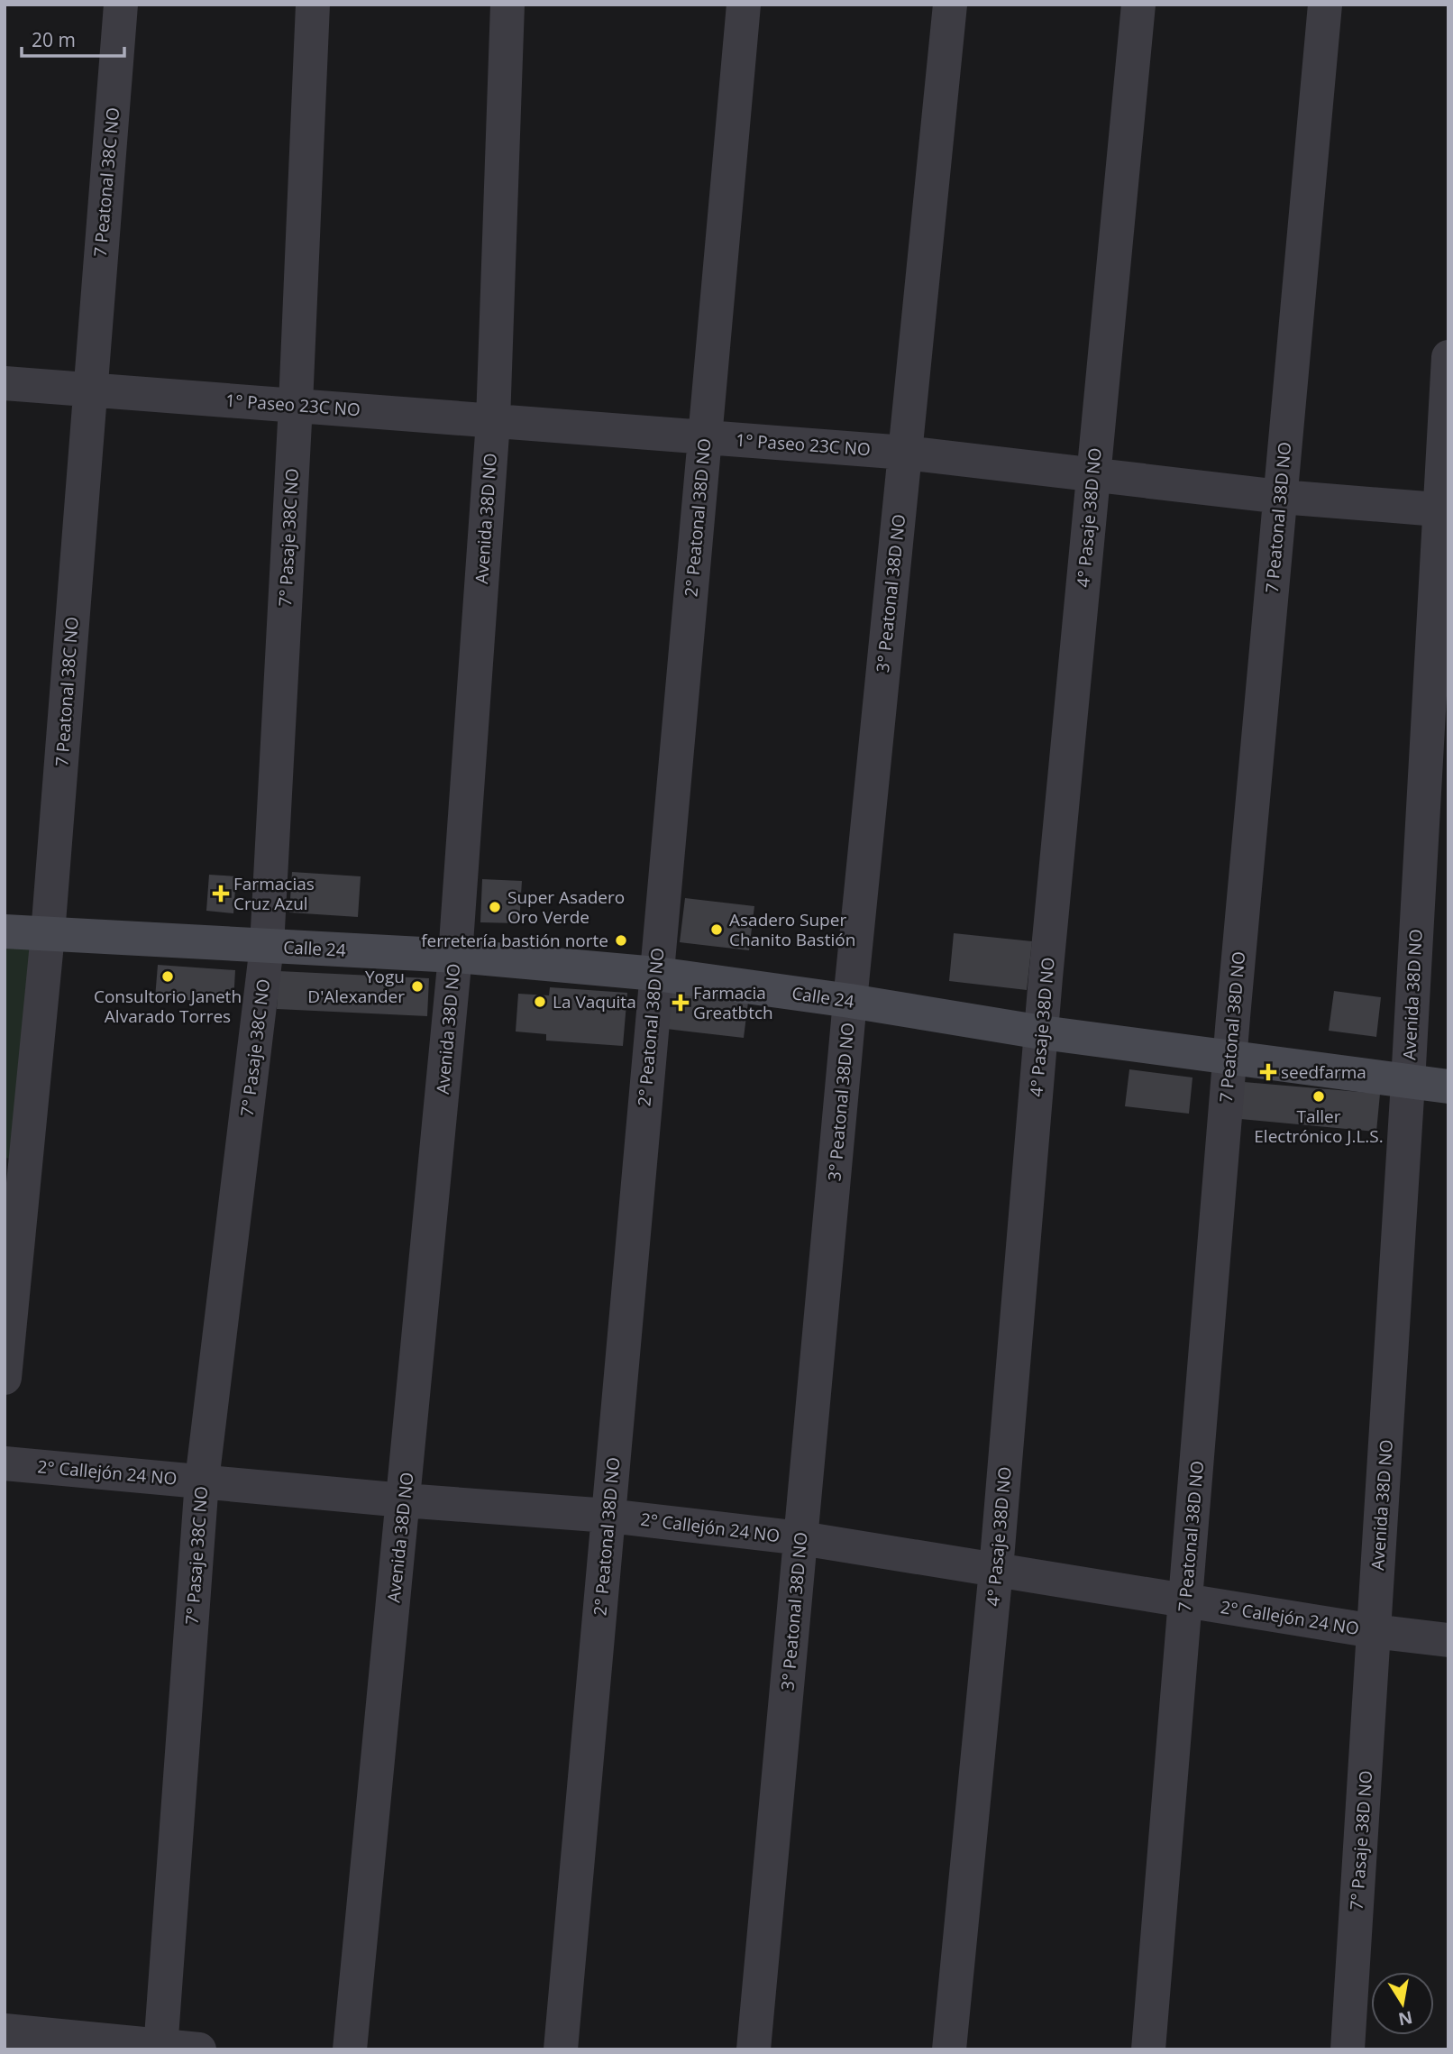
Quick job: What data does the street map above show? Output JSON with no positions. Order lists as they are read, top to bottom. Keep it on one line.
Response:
{"streets":{"street":["7 Peatonal 38C NO","1° Paseo 23C NO","2° Peatonal 38D NO","4° Pasaje 38D NO","7 Peatonal 38D NO","Avenida 38D NO","7° Pasaje 38C NO","3° Peatonal 38D NO","Calle 24","2° Callejón 24 NO","7° Pasaje 38D NO"]},"crossings":[["7 Peatonal 38C NO","1° Paseo 23C NO"],["7 Peatonal 38C NO","Calle 24"],["1° Paseo 23C NO","2° Peatonal 38D NO"],["1° Paseo 23C NO","4° Pasaje 38D NO"],["1° Paseo 23C NO","7 Peatonal 38D NO"],["1° Paseo 23C NO","Avenida 38D NO"],["1° Paseo 23C NO","7° Pasaje 38C NO"],["1° Paseo 23C NO","3° Peatonal 38D NO"],["2° Peatonal 38D NO","Calle 24"],["2° Peatonal 38D NO","2° Callejón 24 NO"],["4° Pasaje 38D NO","Calle 24"],["4° Pasaje 38D NO","2° Callejón 24 NO"],["7 Peatonal 38D NO","Calle 24"],["7 Peatonal 38D NO","2° Callejón 24 NO"],["Avenida 38D NO","Calle 24"],["Avenida 38D NO","2° Callejón 24 NO"],["Avenida 38D NO","7° Pasaje 38D NO"],["7° Pasaje 38C NO","Calle 24"],["7° Pasaje 38C NO","2° Callejón 24 NO"],["3° Peatonal 38D NO","Calle 24"],["3° Peatonal 38D NO","2° Callejón 24 NO"],["2° Callejón 24 NO","7° Pasaje 38D NO"]],"places":{"health":["Farmacias Cruz Azul","Farmacia Greatbtch","seedfarma"],"other":["Super Asadero Oro Verde","Asadero Super Chanito Bastión","ferretería bastión norte","Consultorio Janeth Alvarado Torres","Yogu D'Alexander","La Vaquita","Taller Electrónico J.L.S."]},"scale_bar":"20 m","north":"bottom"}
